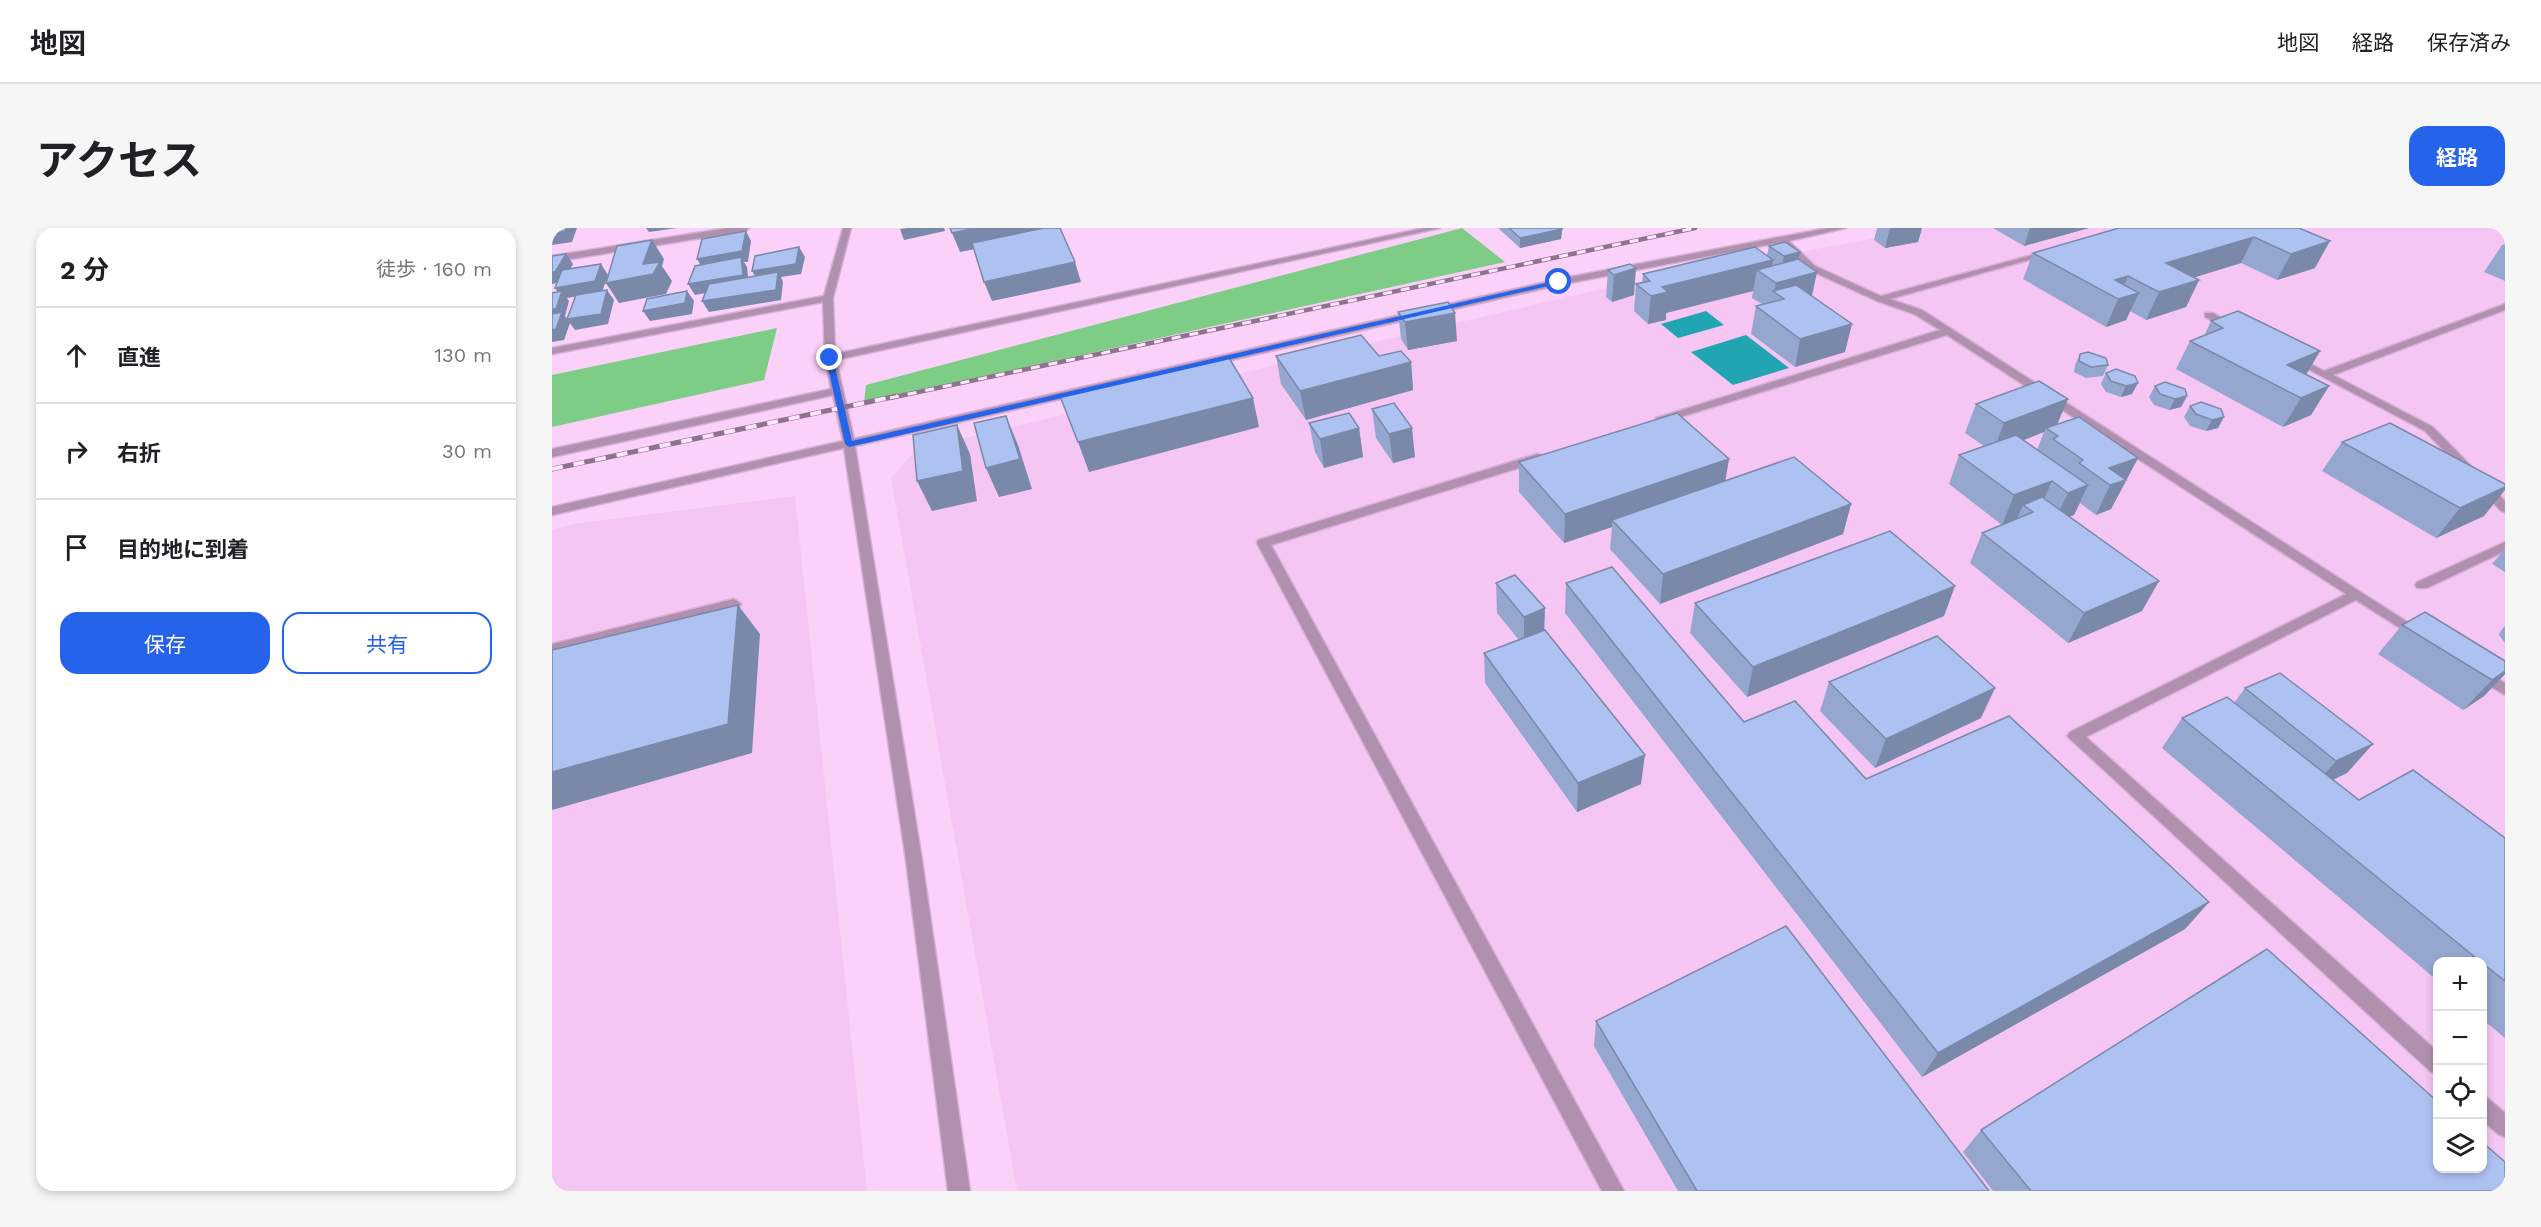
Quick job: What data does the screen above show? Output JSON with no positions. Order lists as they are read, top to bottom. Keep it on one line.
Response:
{"page":{"header":"地図","nav":["地図","経路","保存済み"],"title":"アクセス","buttons":["経路",["保存","共有"]],"heading":["2 分","徒歩 · 160 m"],"list":[["直進","130 m"],["右折","30 m"],"目的地に到着"],"map_buttons":["+","−"]}}
